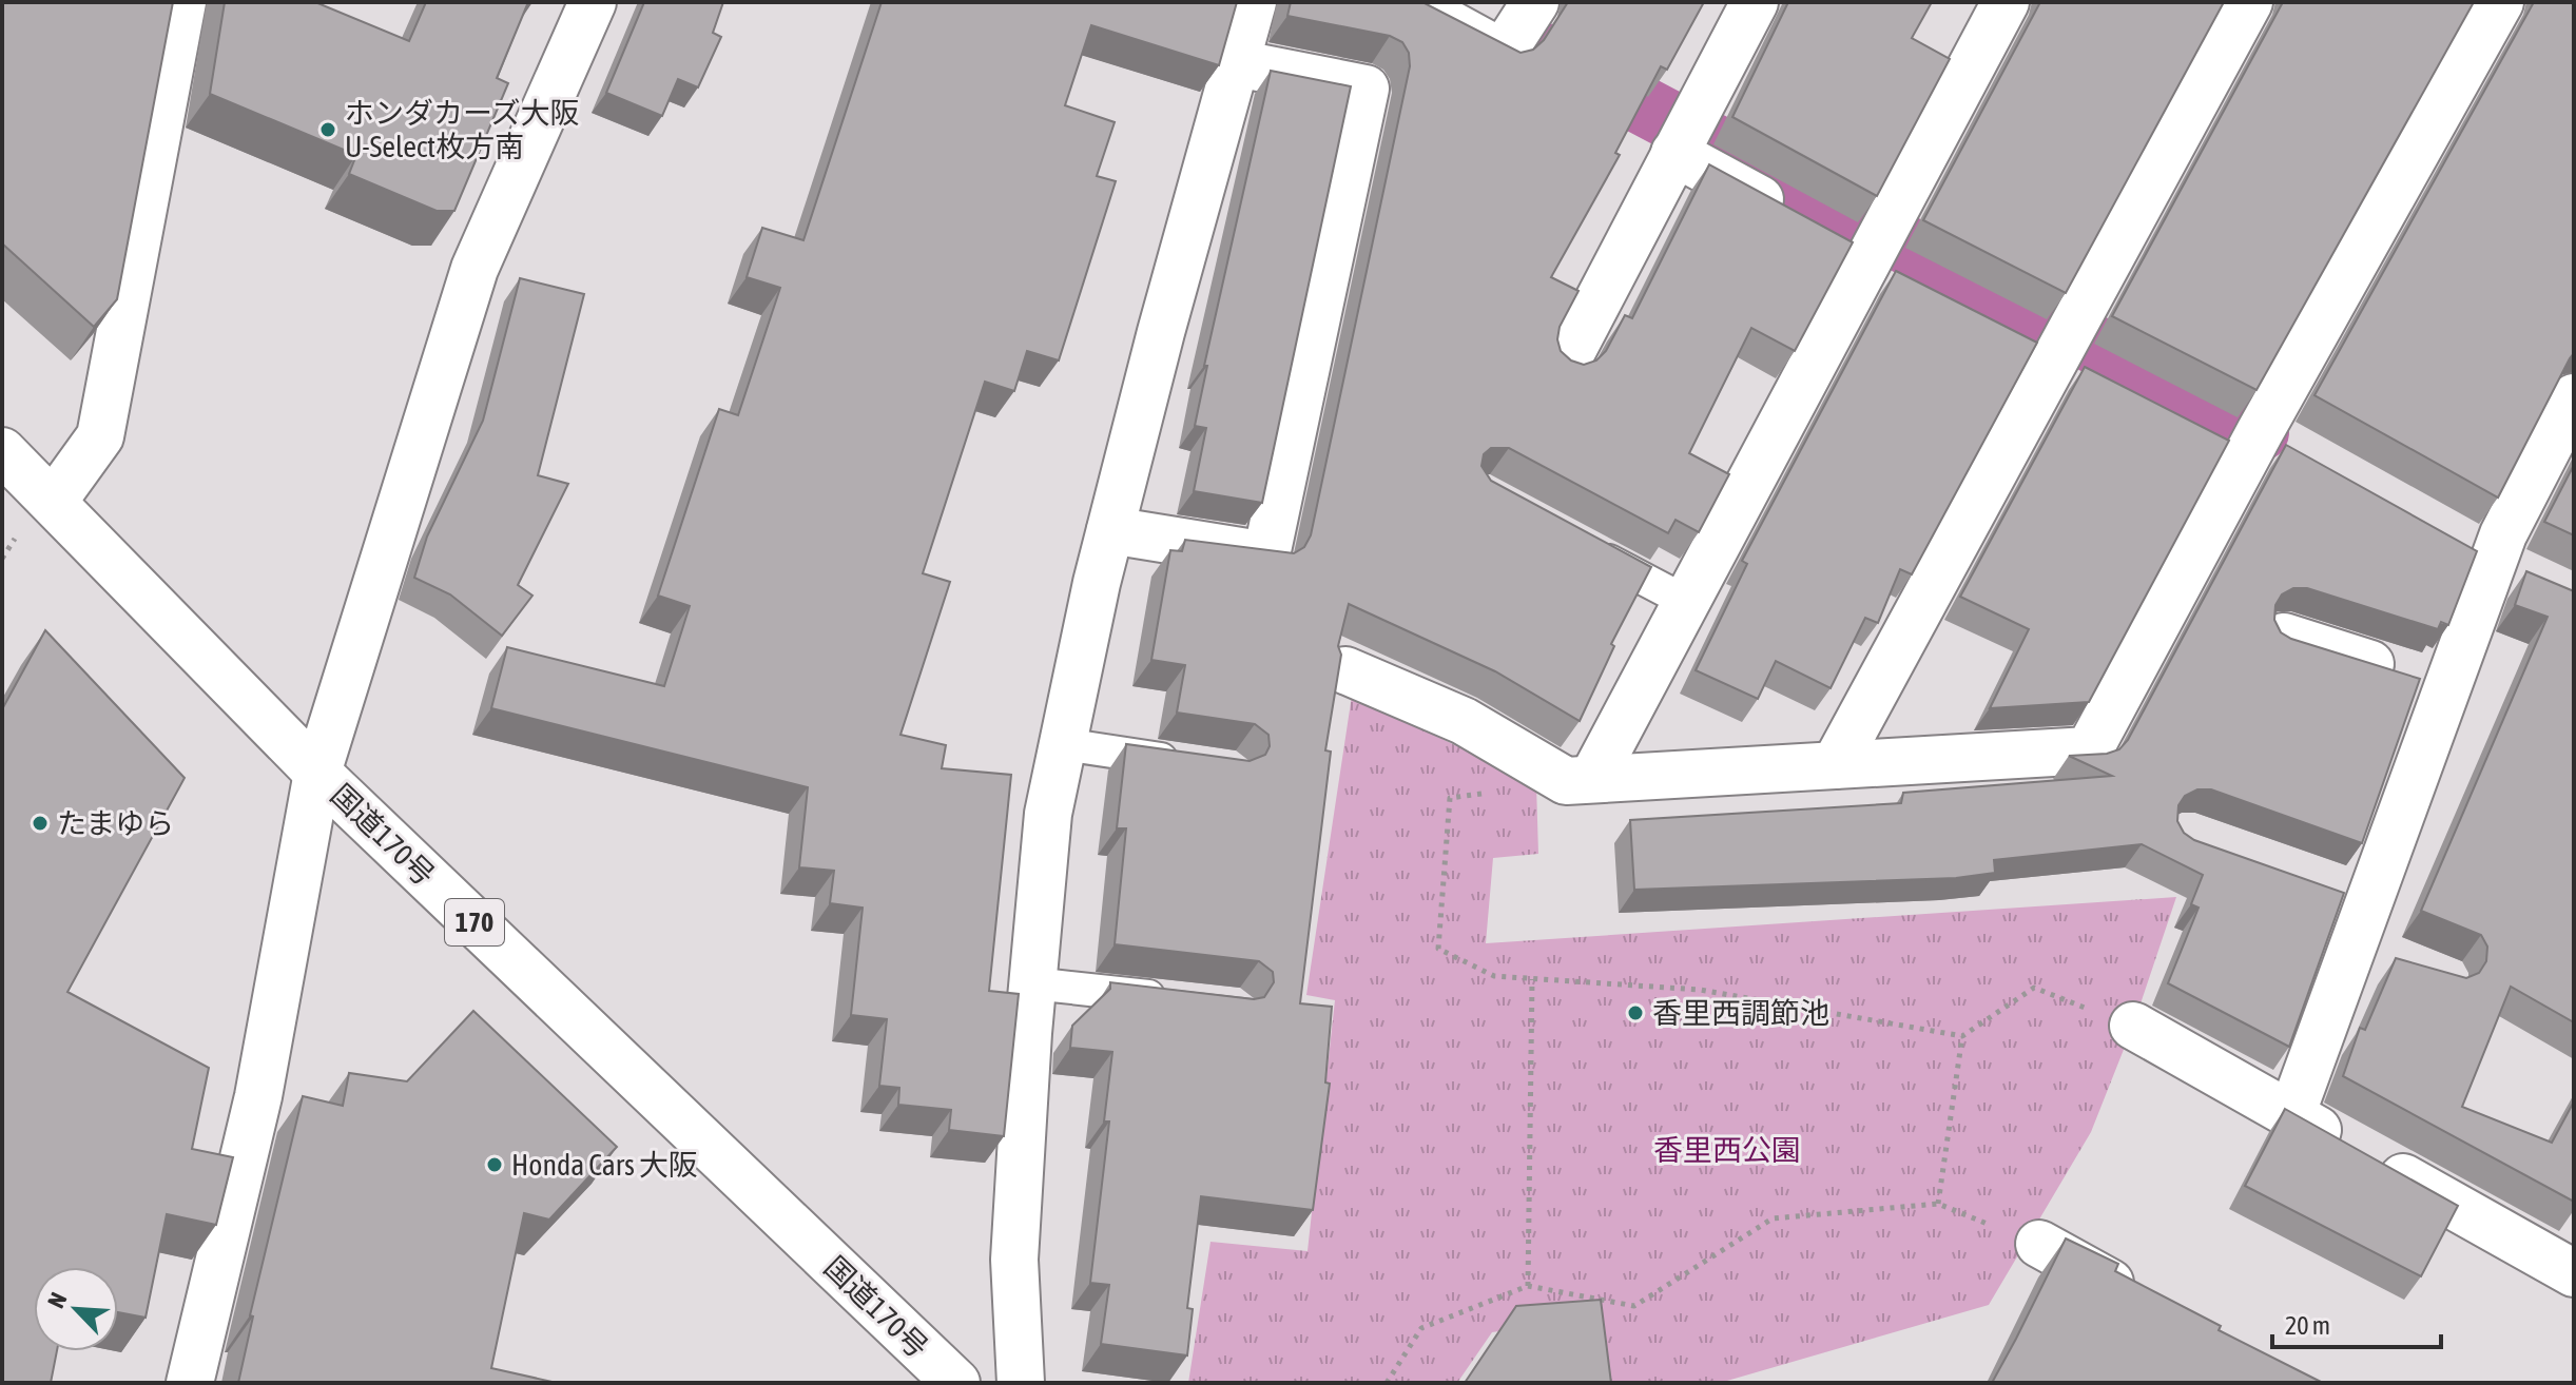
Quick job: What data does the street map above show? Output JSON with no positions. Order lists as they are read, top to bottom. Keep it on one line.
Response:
{"streets":{"main road":["国道170号","170"]},"parks":["香里西公園"],"places":["ホンダカーズ大阪 U-Select枚方南","たまゆら","香里西調節池","Honda Cars 大阪"],"scale_bar":"20 m","north":"top left"}
